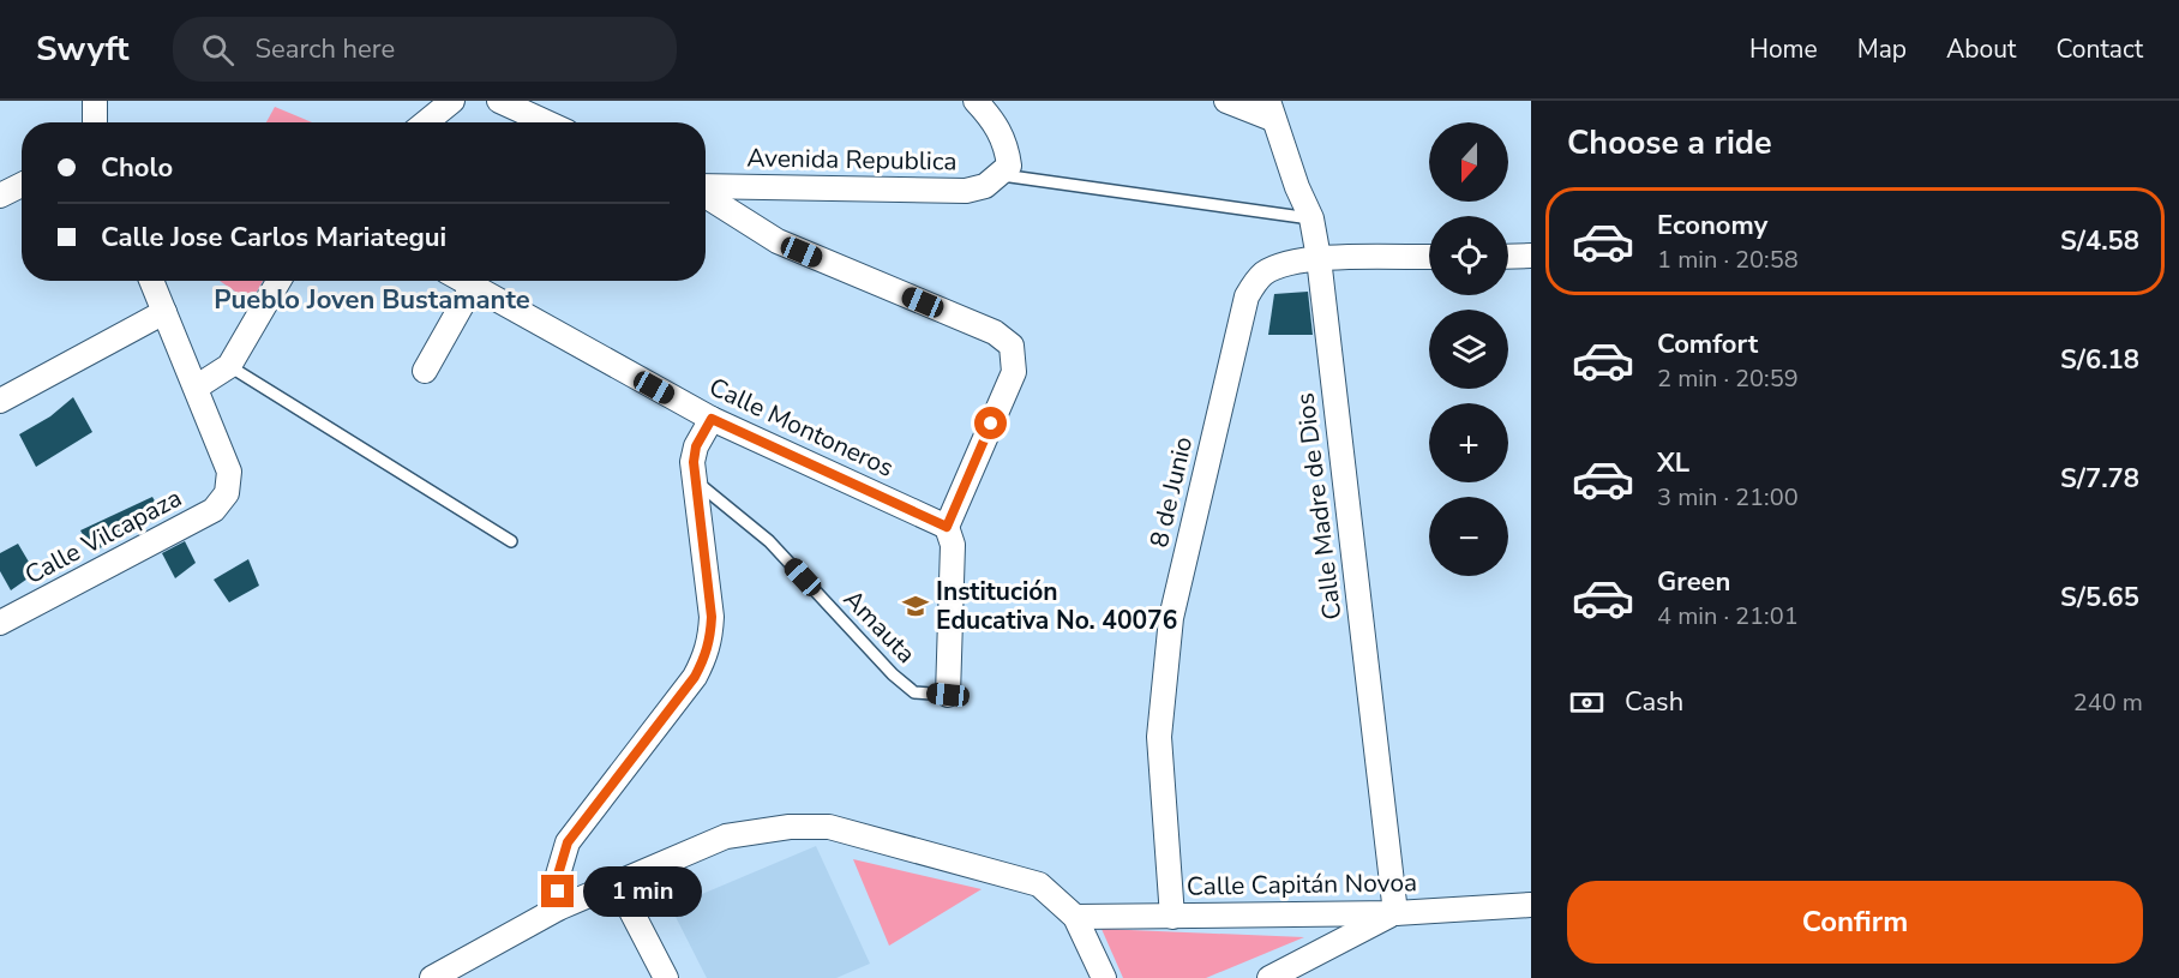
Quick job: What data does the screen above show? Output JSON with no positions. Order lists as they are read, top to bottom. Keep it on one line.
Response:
{"streets":{"street":["Avenida Republica","Calle Montoneros","8 de Junio","Calle Madre de Dios","Calle Vilcapaza","Calle Capitán Novoa"],"lane":["Amauta"]},"crossings":[["8 de Junio","Calle Madre de Dios"],["8 de Junio","Calle Capitán Novoa"],["Calle Madre de Dios","Calle Capitán Novoa"]],"districts":["Pueblo Joven Bustamante"],"places":{"school or university":["Institución Educativa No. 40076"]},"north":"bottom","page":{"header":"Swyft","search":"Search here","nav":["Home","Map","About","Contact"],"heading":"Choose a ride","map_buttons":["+","−"],"banner":["Cholo","Calle Jose Carlos Mariategui"],"list":[{"name":"Economy","note":"1 min · 20:58","value":"S/4.58"},{"name":"Comfort","note":"2 min · 20:59","value":"S/6.18"},{"name":"XL","note":"3 min · 21:00","value":"S/7.78"},{"name":"Green","note":"4 min · 21:01","value":"S/5.65"}],"pay":["Cash","240 m"],"bubble":"1 min","buttons":"Confirm"}}
